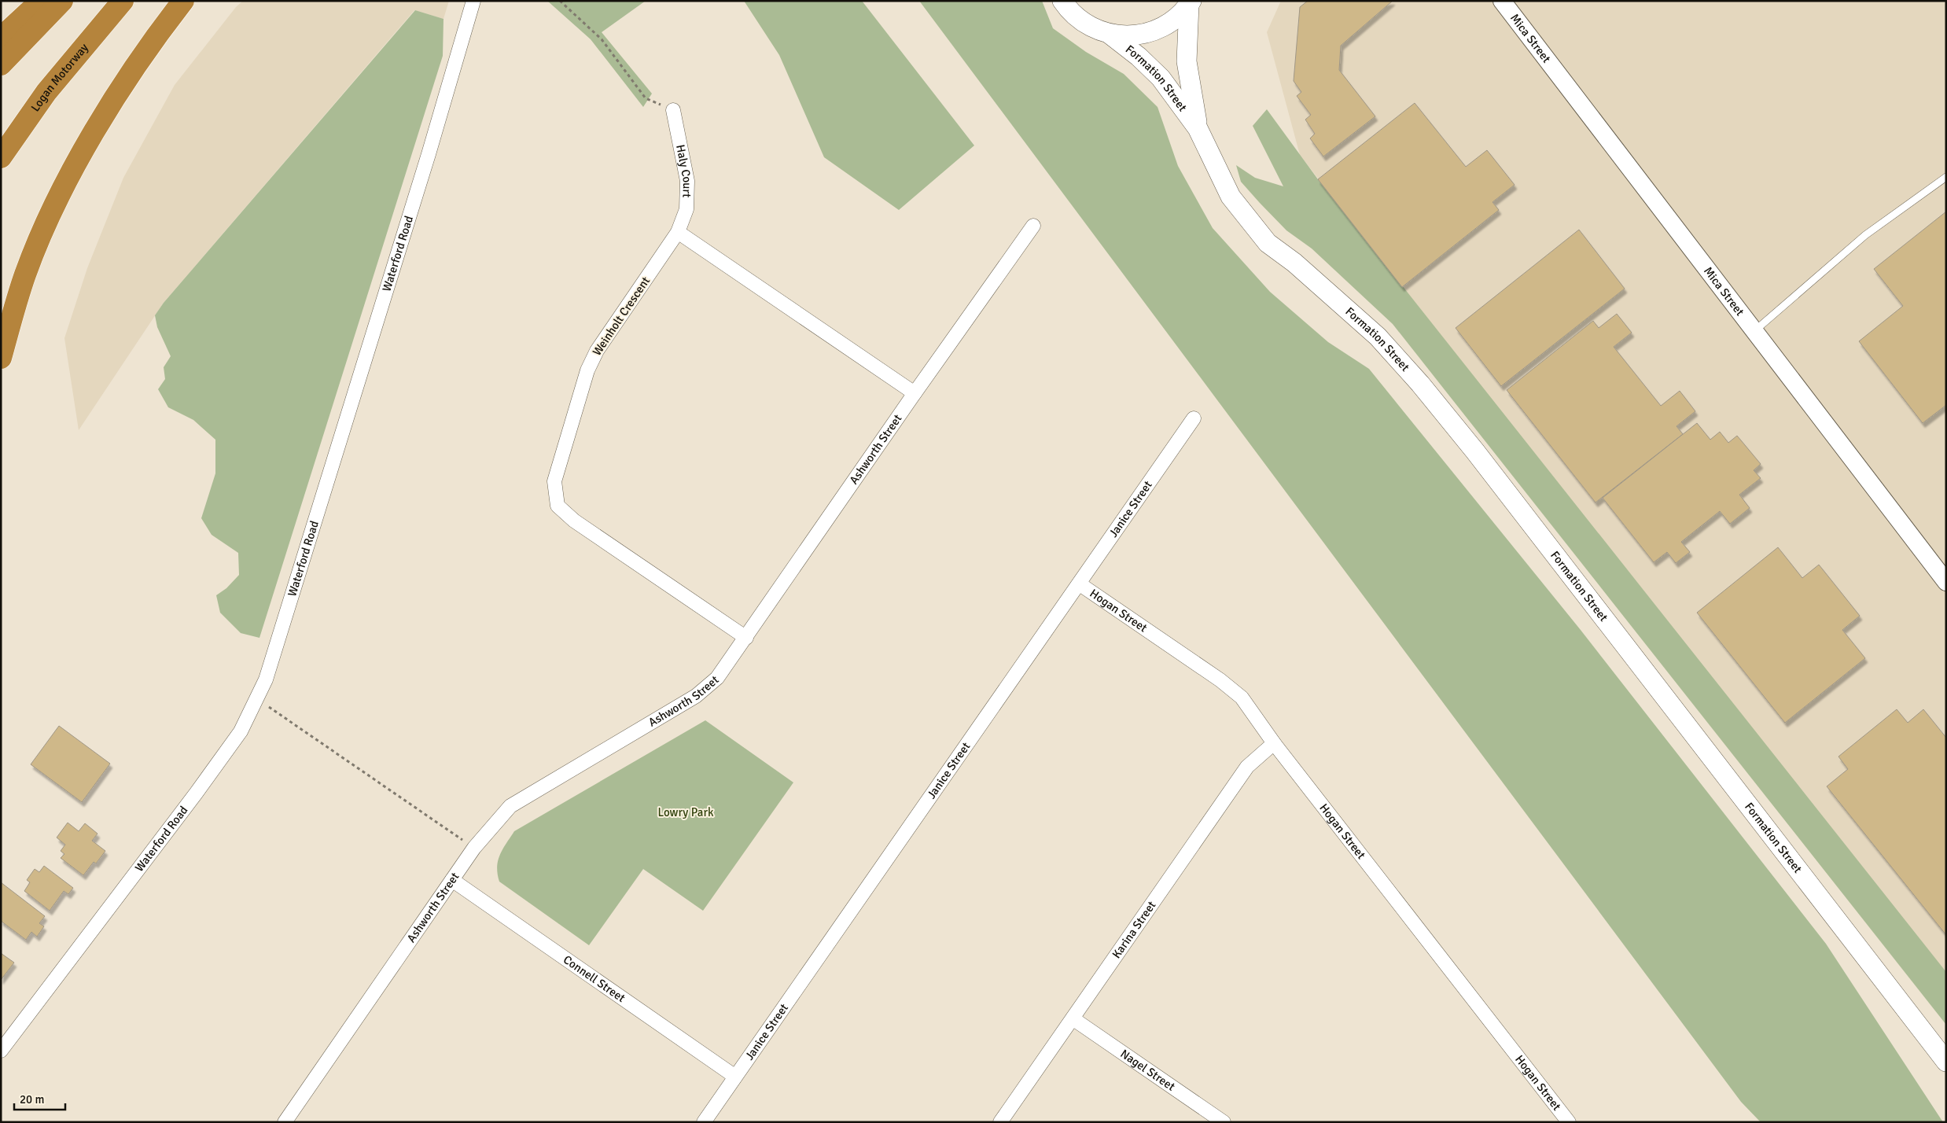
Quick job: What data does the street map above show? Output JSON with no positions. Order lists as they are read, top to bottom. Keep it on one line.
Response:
{"streets":{"highway":["Logan Motorway"],"main road":["Formation Street"],"street":["Mica Street","Haly Court","Waterford Road","Weinholt Crescent","Ashworth Street","Janice Street","Hogan Street","Karina Street","Connell Street","Nagel Street"]},"crossings":[["Haly Court","Weinholt Crescent"],["Weinholt Crescent","Ashworth Street"],["Ashworth Street","Connell Street"],["Janice Street","Hogan Street"],["Janice Street","Connell Street"],["Hogan Street","Karina Street"],["Karina Street","Nagel Street"]],"parks":["Lowry Park"],"scale_bar":"20 m"}
